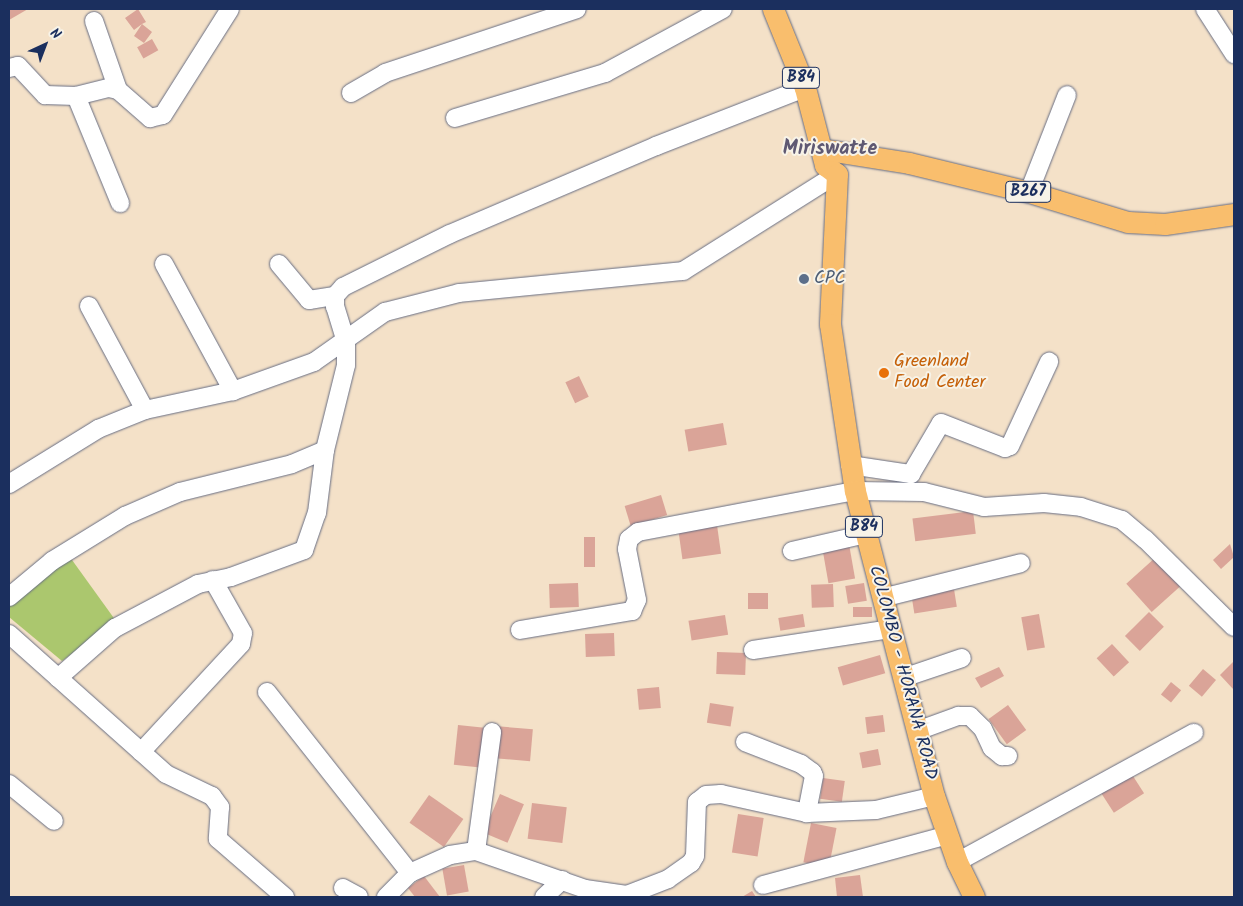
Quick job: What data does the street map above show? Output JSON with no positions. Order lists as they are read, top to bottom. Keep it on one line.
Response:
{"streets":{"main road":["B84","B267","COLOMBO - HORANA ROAD"]},"crossings":[["B84","B267"],["B84","COLOMBO - HORANA ROAD"]],"districts":["Miriswatte"],"places":["CPC","Greenland Food Center"],"north":"top right"}
